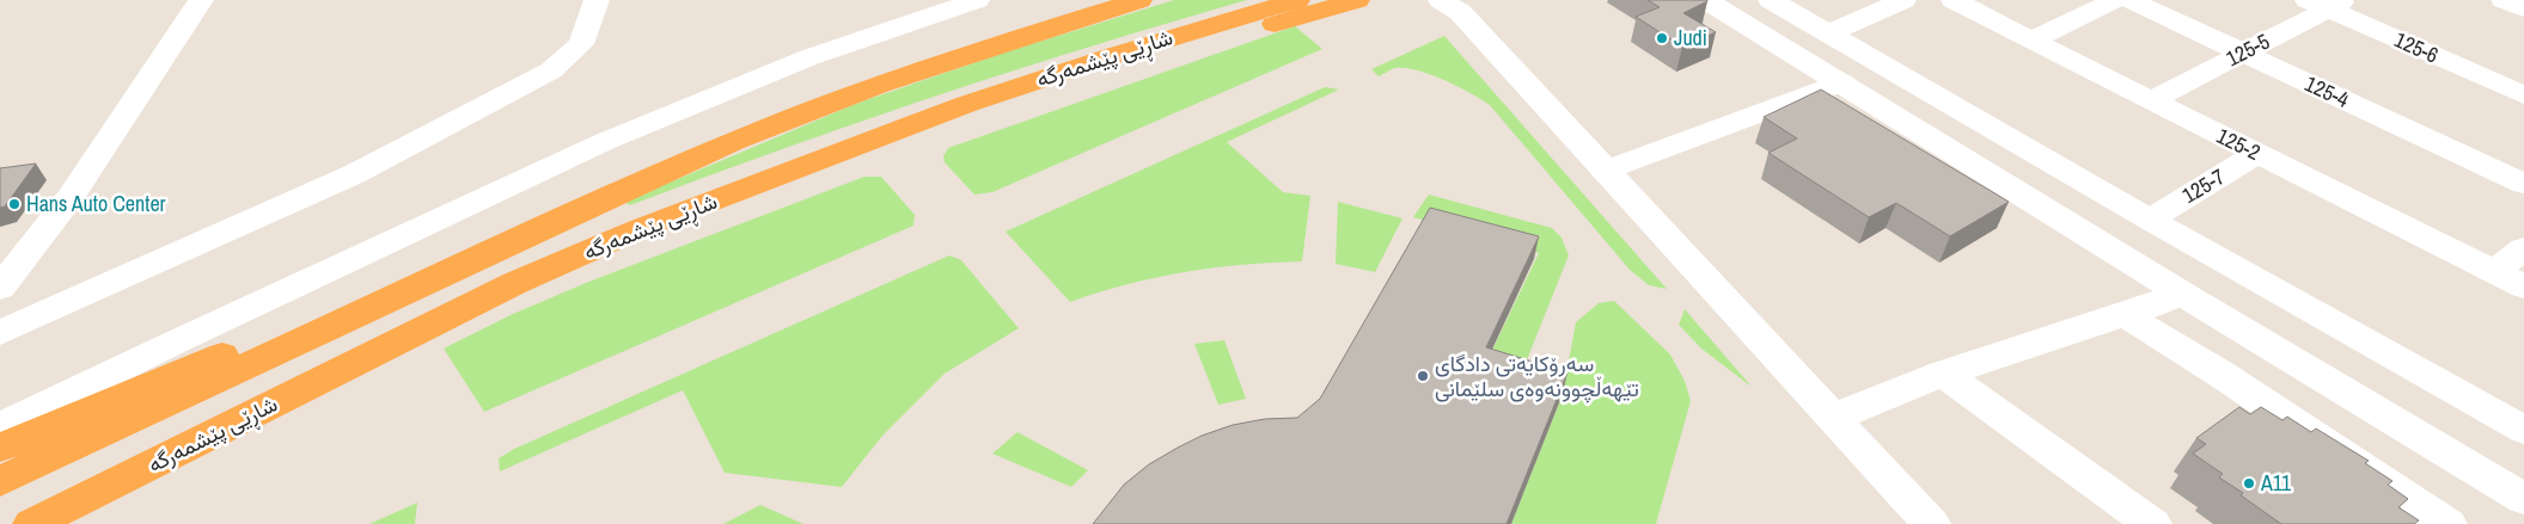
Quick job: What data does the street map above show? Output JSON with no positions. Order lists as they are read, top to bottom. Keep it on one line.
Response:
{"streets":{"highway":["شاڕێی پێشمەرگە"],"street":["125-6","125-5","125-4","125-2","125-7"]},"crossings":[["125-6","125-5"],["125-5","125-4"],["125-5","125-2"],["125-2","125-7"]],"places":["Judi","Hans Auto Center","سەرۆکایەتی دادگای تێهەڵچوونەوەی سلێمانی","A11"]}
